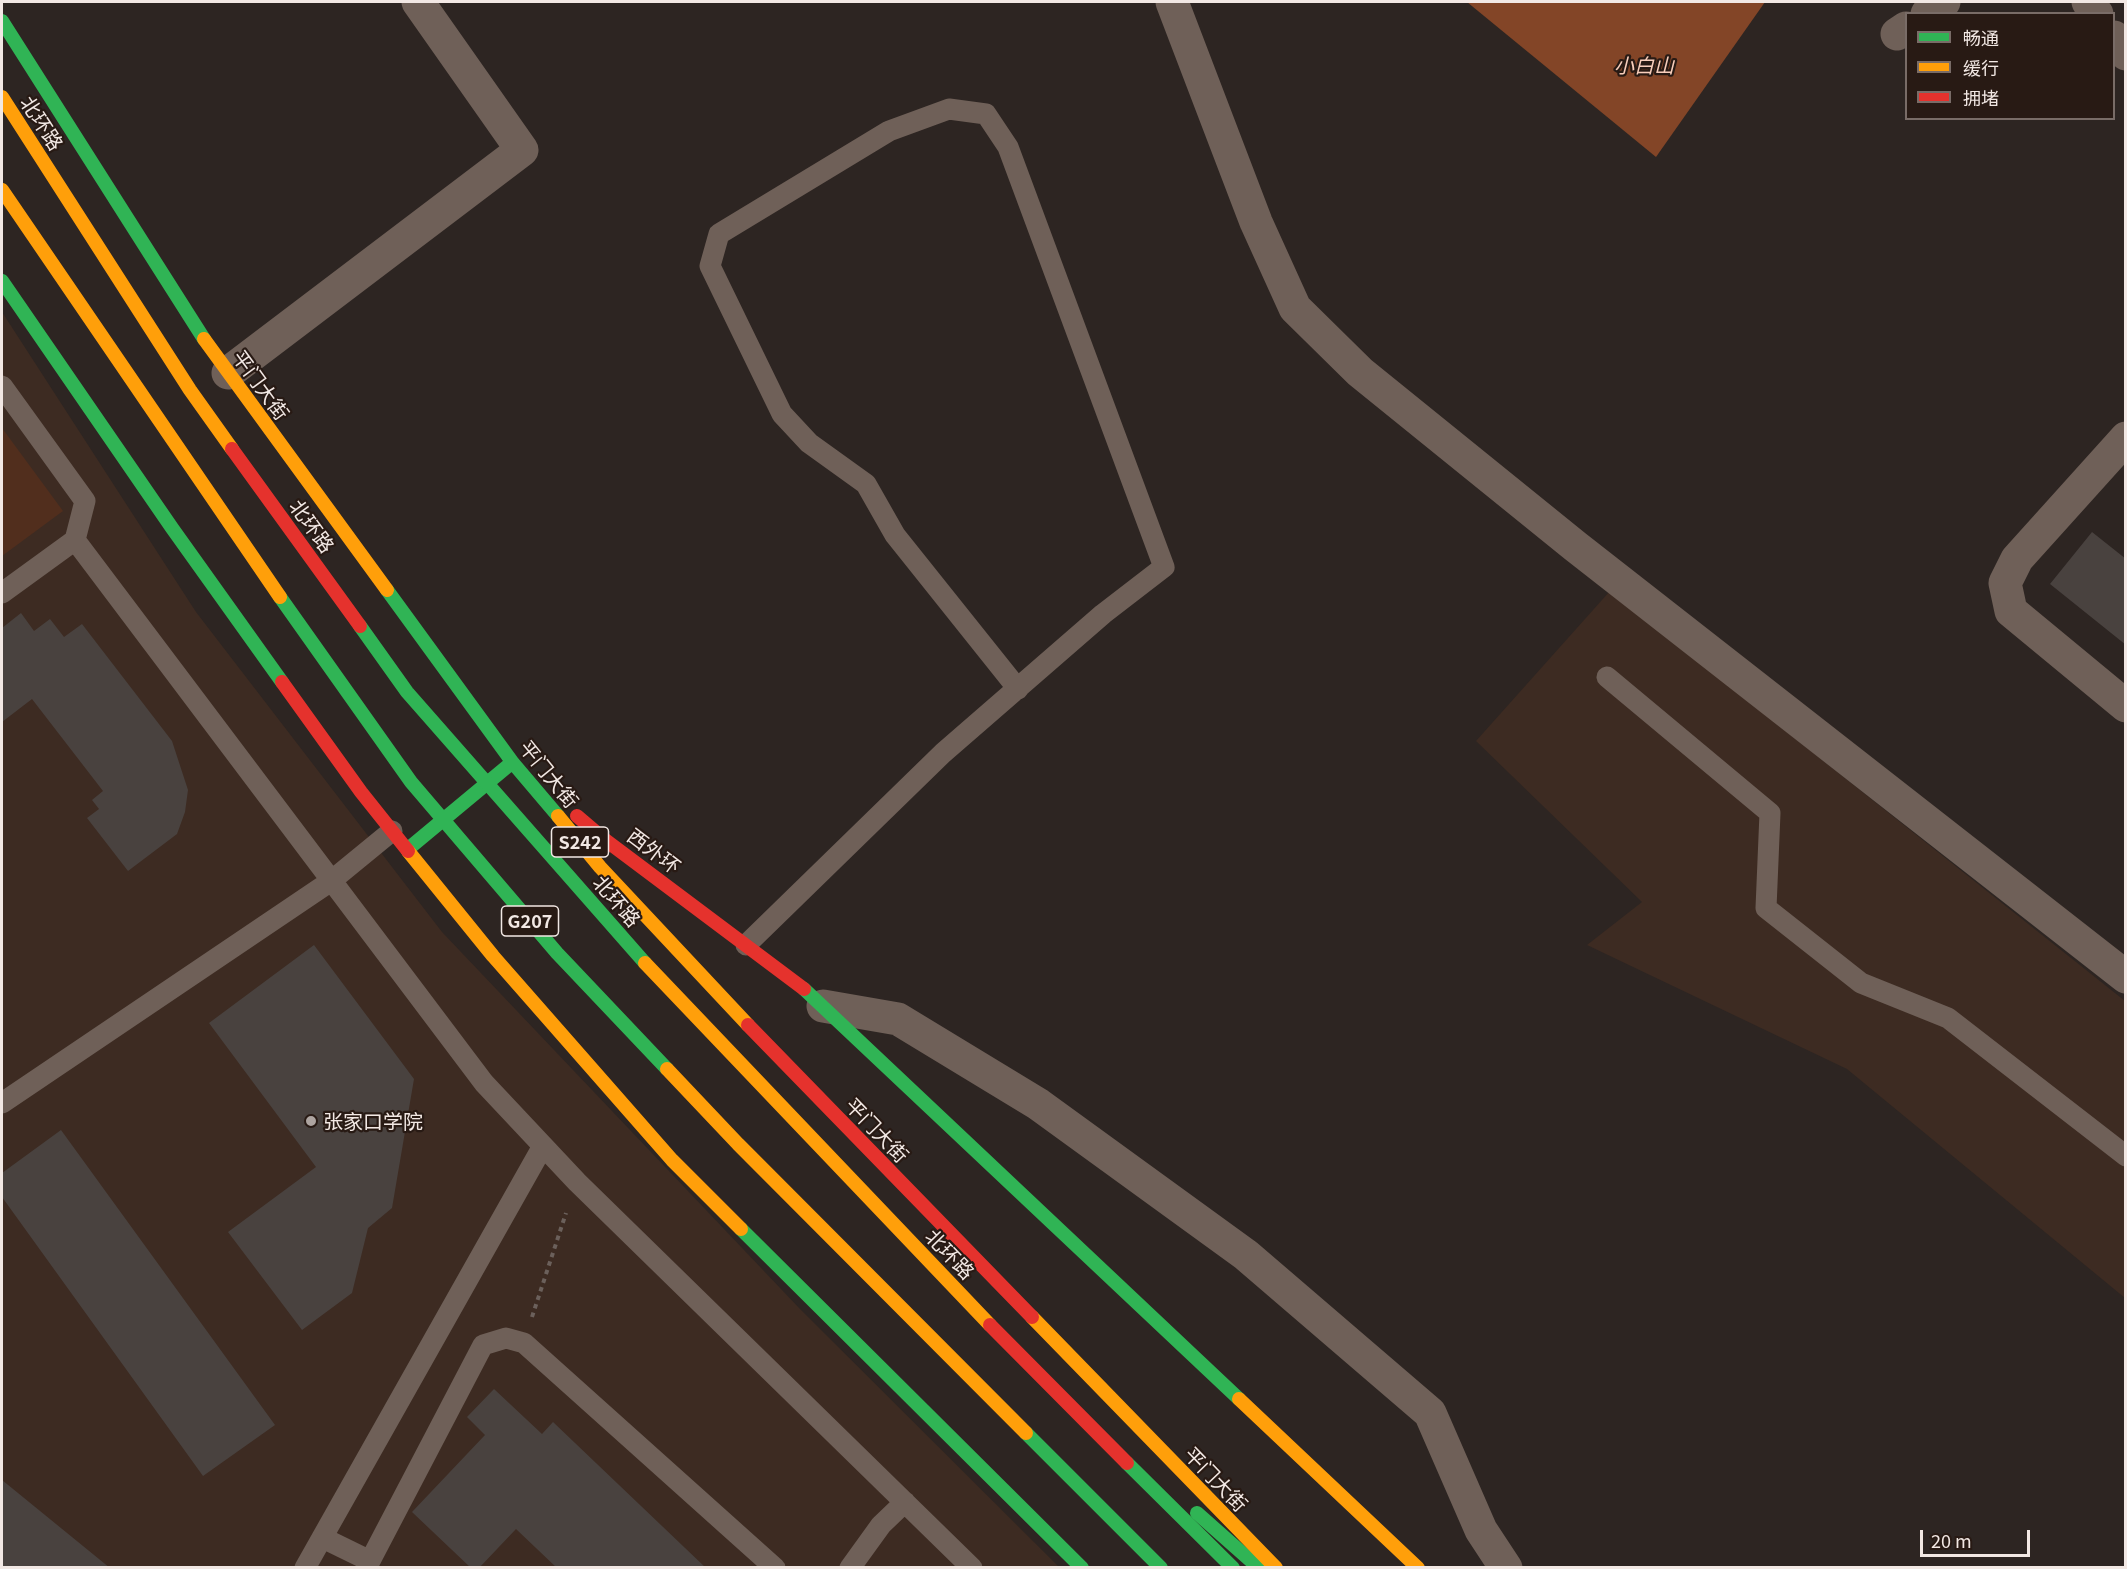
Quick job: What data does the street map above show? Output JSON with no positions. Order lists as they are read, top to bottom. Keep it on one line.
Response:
{"streets":{"main road":["北环路","平门大街","S242","西外环","G207"]},"crossings":[["平门大街","西外环"]],"parks":["小白山"],"places":["张家口学院"],"legend":["畅通","缓行","拥堵"],"scale_bar":"20 m"}
